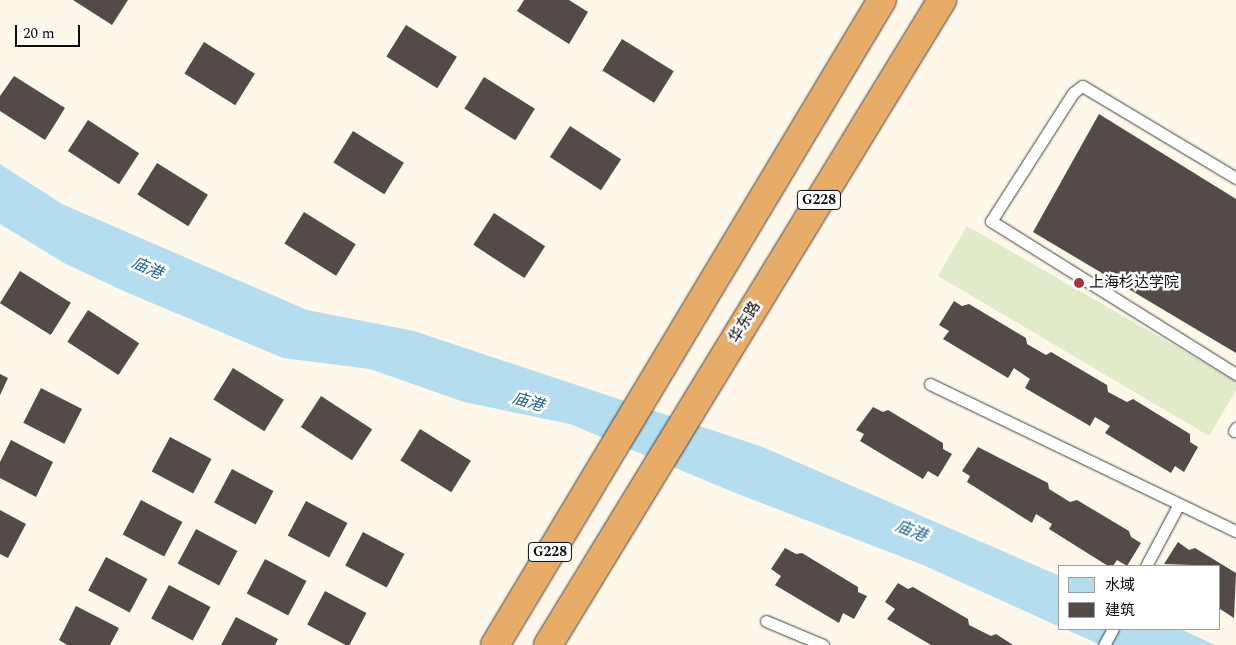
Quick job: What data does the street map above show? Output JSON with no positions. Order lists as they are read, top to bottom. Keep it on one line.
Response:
{"streets":{"highway":["G228","华东路"]},"water":["庙港"],"places":["上海杉达学院"],"legend":["水域","建筑"],"scale_bar":"20 m"}
